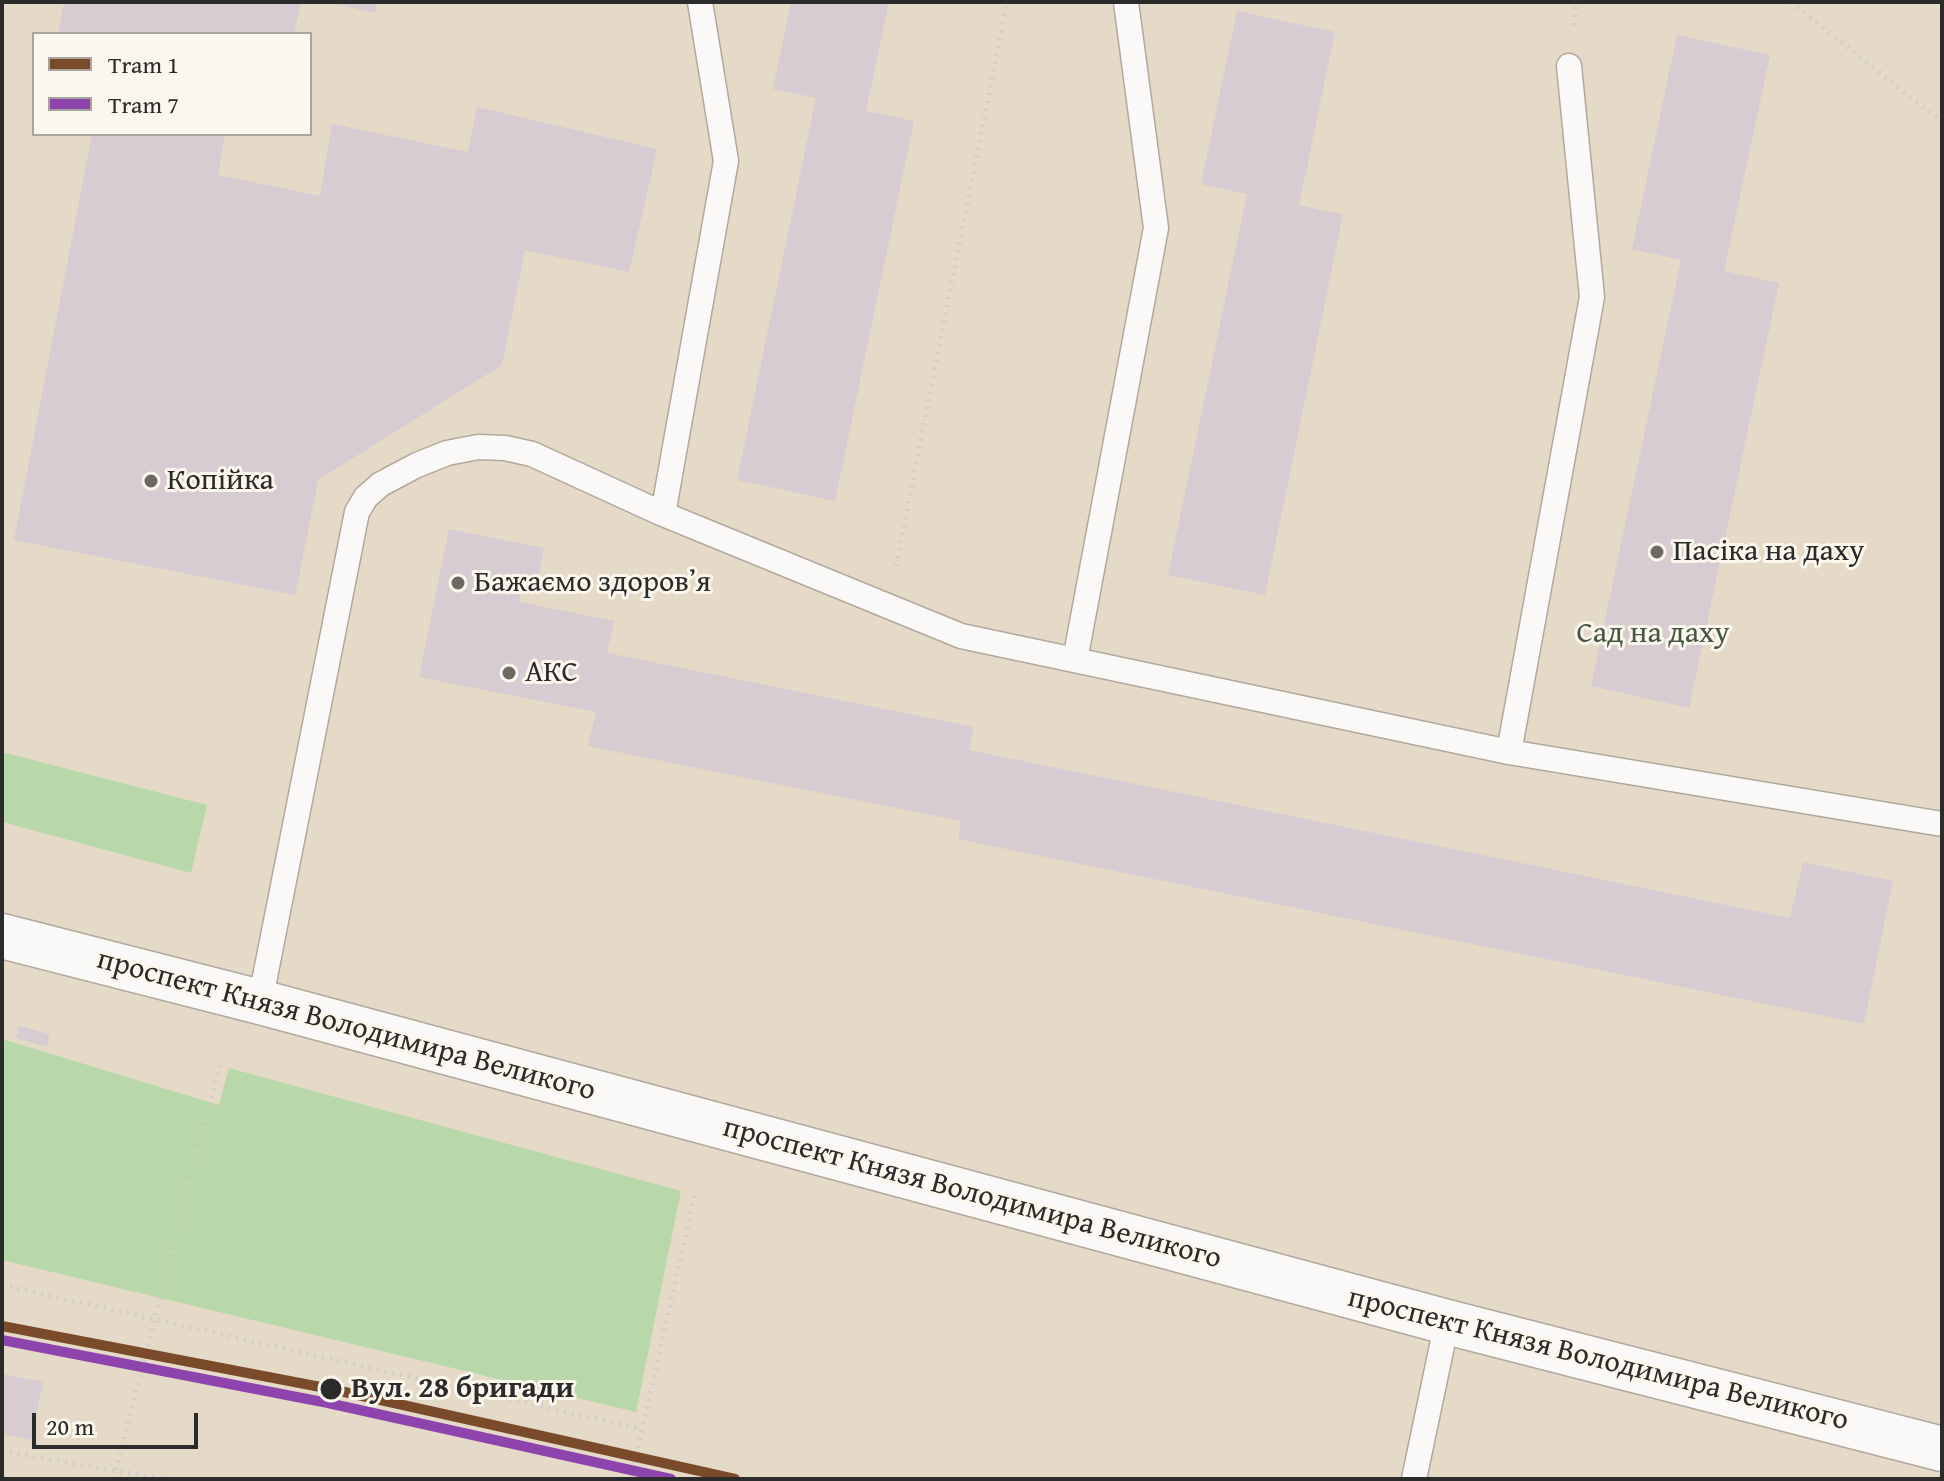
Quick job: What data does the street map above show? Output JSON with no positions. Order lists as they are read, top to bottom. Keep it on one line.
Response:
{"streets":{"highway":["проспект Князя Володимира Великого"]},"parks":["Сад на даху"],"places":["Копійка","Пасіка на даху","Бажаємо здоровʼя","АКС","Вул. 28 бригади"],"lines":["tram line 1","tram line 7"],"legend":["Tram 1","Tram 7"],"scale_bar":"20 m"}
